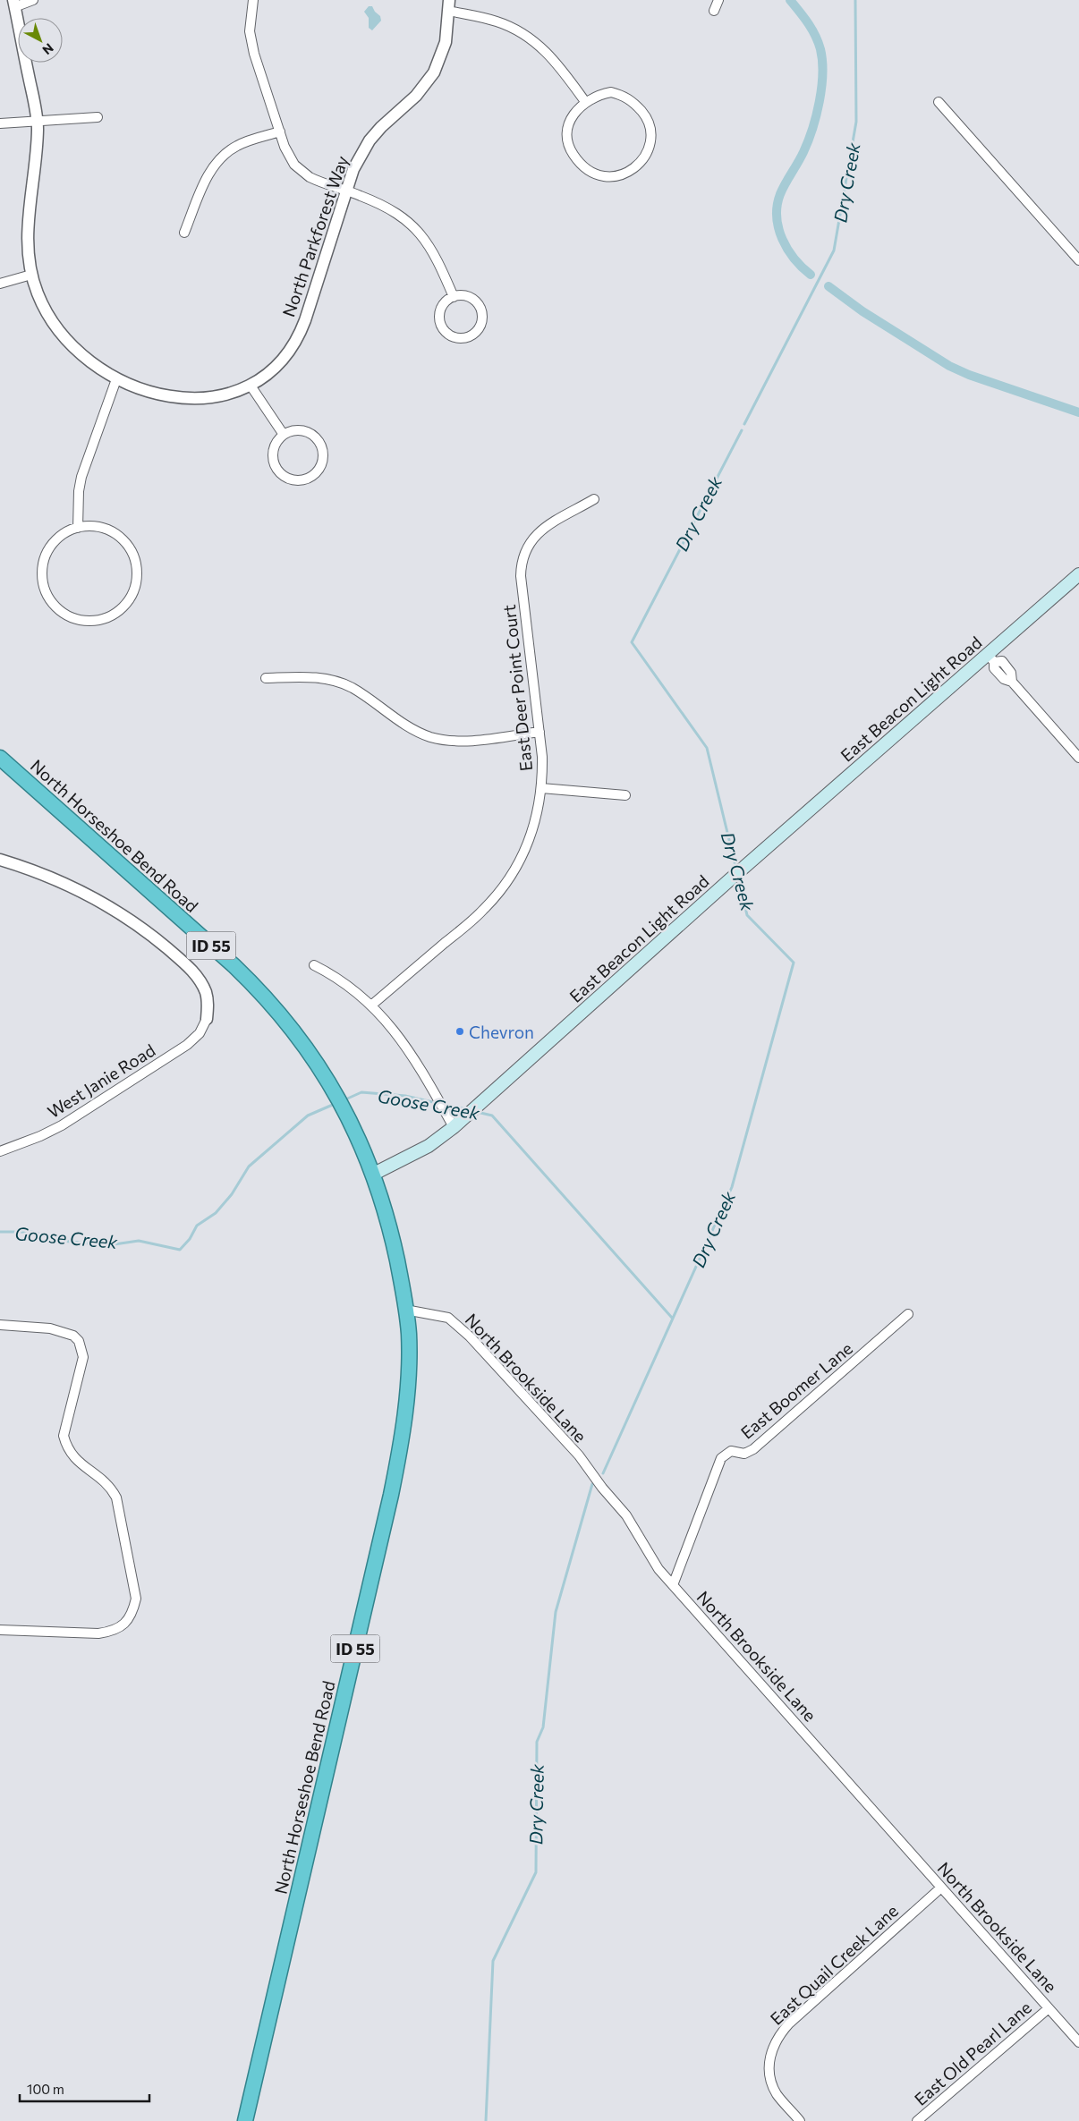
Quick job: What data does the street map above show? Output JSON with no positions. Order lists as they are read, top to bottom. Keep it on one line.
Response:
{"streets":{"highway":["North Horseshoe Bend Road","ID 55"],"main road":["East Beacon Light Road"],"street":["North Parkforest Way","East Deer Point Court","West Janie Road","North Brookside Lane","East Boomer Lane","East Quail Creek Lane","East Old Pearl Lane"]},"crossings":[["East Beacon Light Road","North Horseshoe Bend Road"],["North Horseshoe Bend Road","North Brookside Lane"],["North Brookside Lane","East Boomer Lane"],["North Brookside Lane","East Quail Creek Lane"],["North Brookside Lane","East Old Pearl Lane"]],"water":["Dry Creek","Goose Creek"],"places":["Chevron"],"scale_bar":"100 m","north":"bottom right"}
